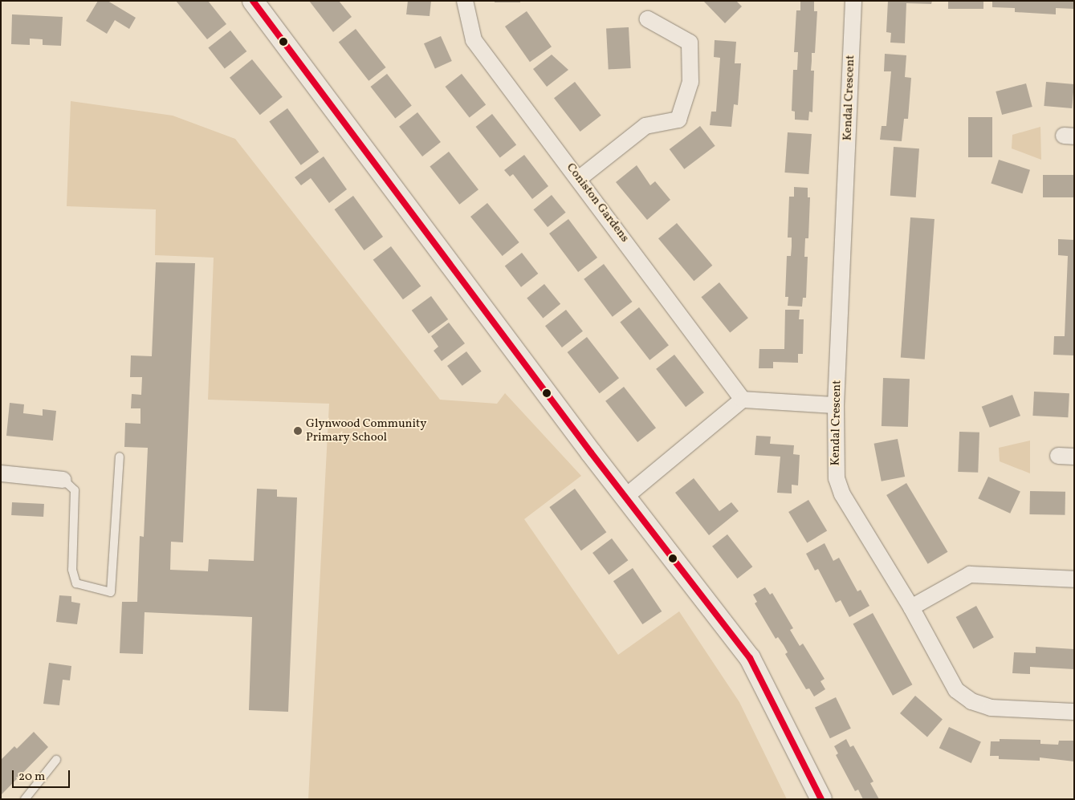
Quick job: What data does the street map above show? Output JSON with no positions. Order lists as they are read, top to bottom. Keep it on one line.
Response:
{"streets":{"street":["Kendal Crescent","Coniston Gardens"]},"places":["Glynwood Community Primary School"],"scale_bar":"20 m"}
